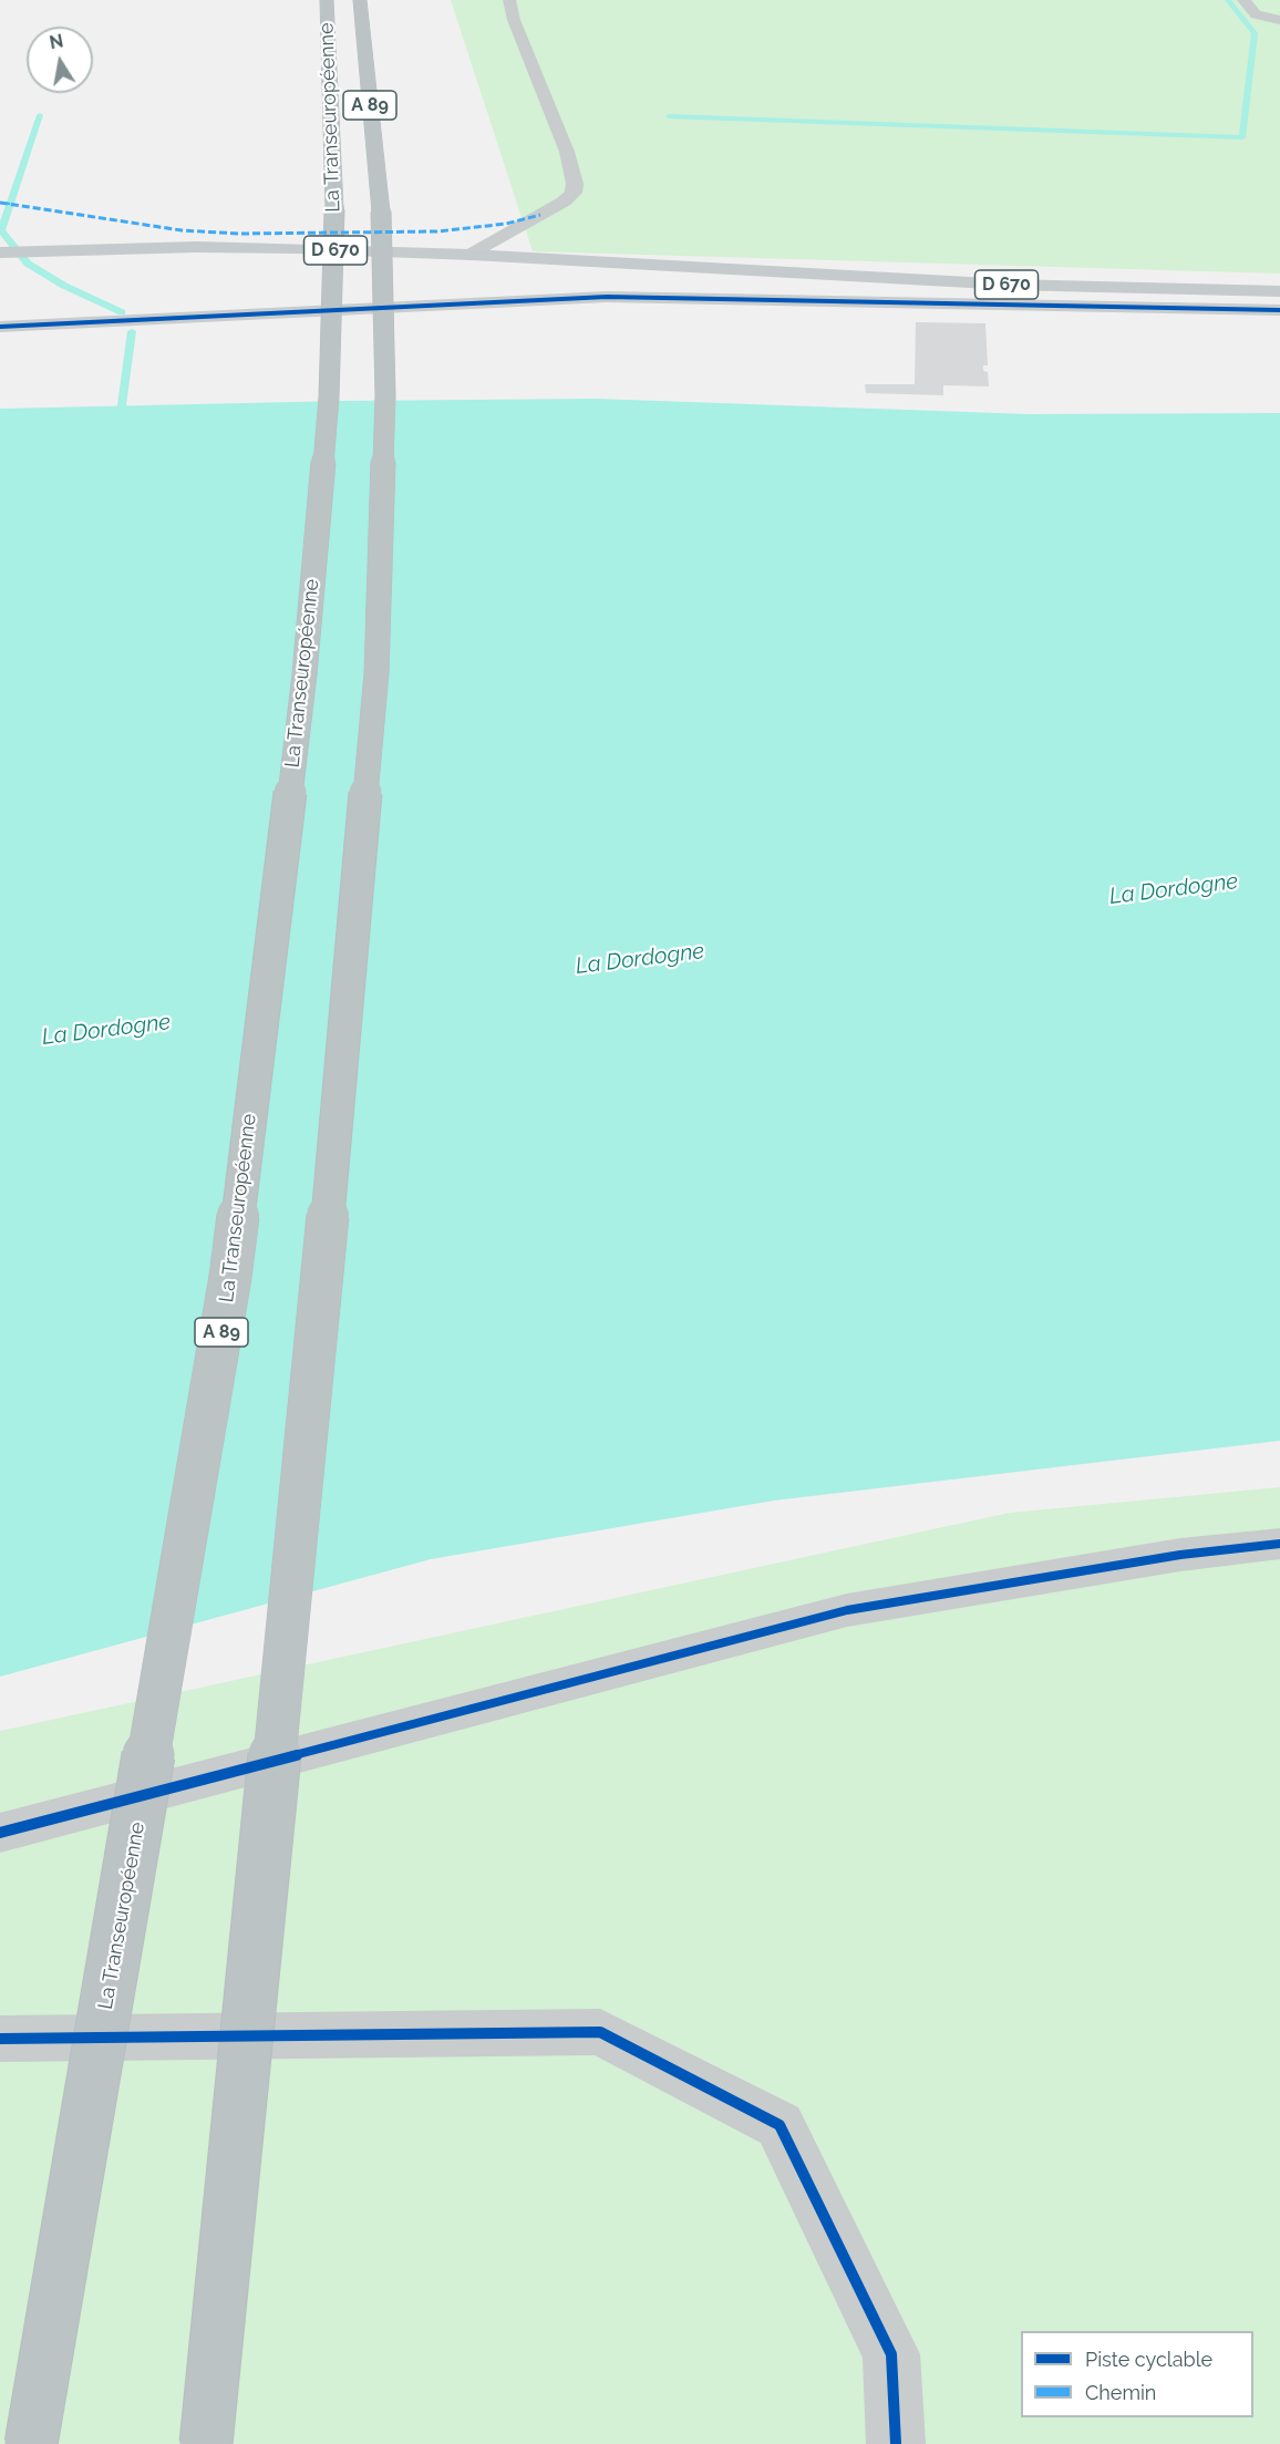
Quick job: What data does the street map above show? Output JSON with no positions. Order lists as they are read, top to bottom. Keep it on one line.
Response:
{"streets":{"highway":["A 89","La Transeuropéenne"],"main road":["D 670"]},"water":["La Dordogne"],"legend":["Piste cyclable","Chemin"],"north":"top"}
